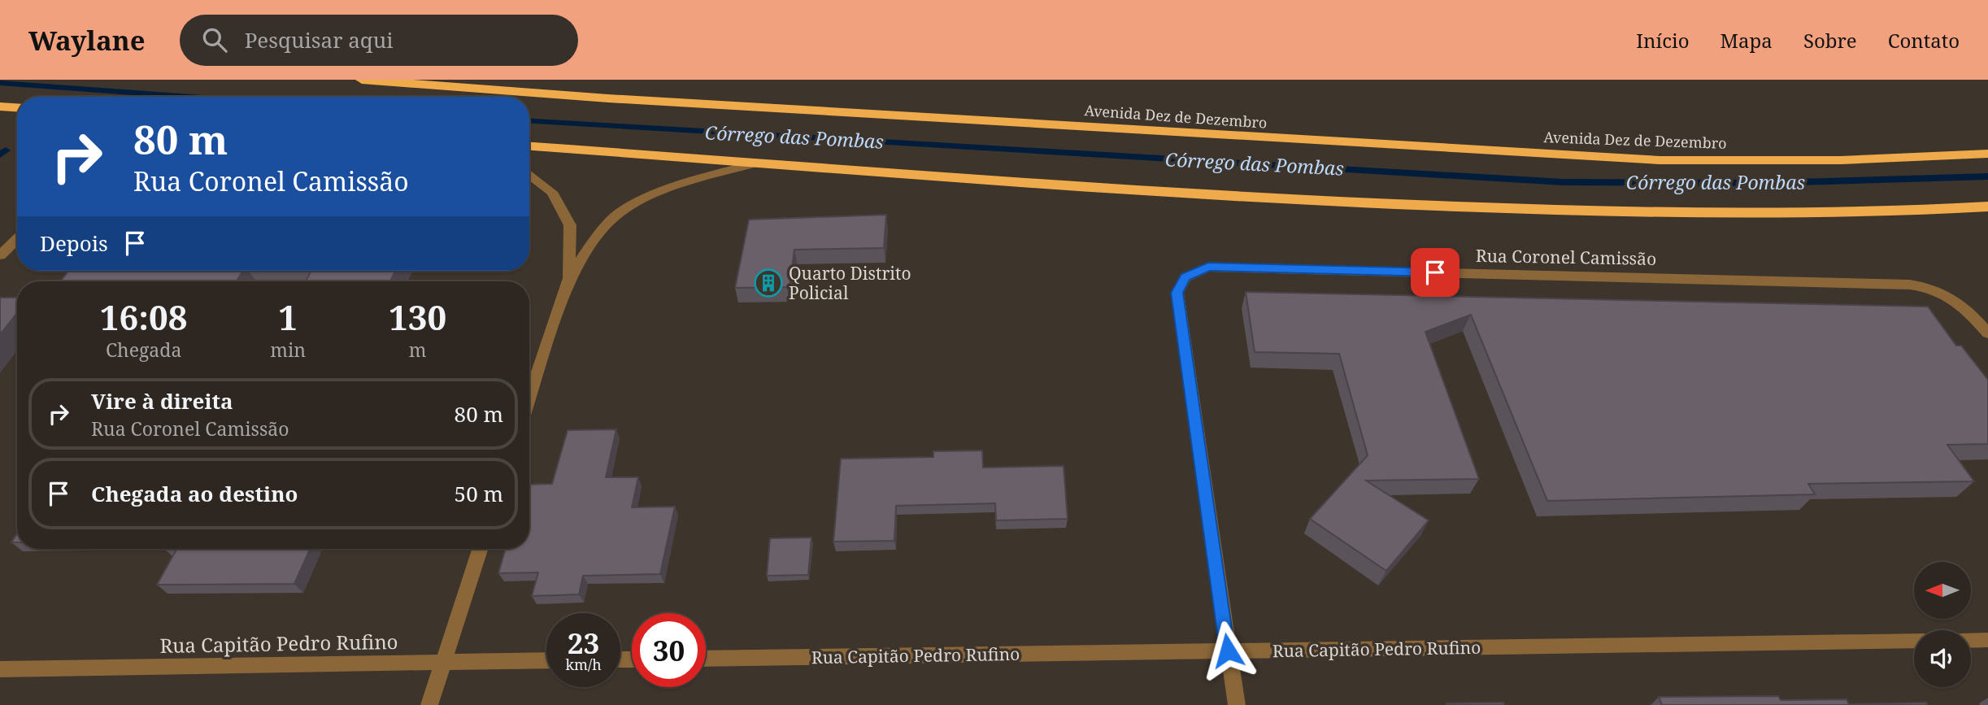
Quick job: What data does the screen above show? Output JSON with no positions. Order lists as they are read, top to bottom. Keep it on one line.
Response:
{"streets":{"highway":["Avenida Dez de Dezembro"],"street":["Rua Coronel Camissão","Rua Capitão Pedro Rufino"]},"crossings":[["Rua Coronel Camissão","Rua Capitão Pedro Rufino"]],"water":["Córrego das Pombas"],"places":{"building":["Quarto Distrito Policial"]},"north":"left","page":{"header":"Waylane","search":"Pesquisar aqui","nav":["Início","Mapa","Sobre","Contato"],"turn":["80 m","Rua Coronel Camissão"],"then":"Depois","eta":["16:08","Chegada","1","min","130","m"],"list":[{"name":"Vire à direita","note":"Rua Coronel Camissão","value":"80 m"},{"name":"Chegada ao destino","value":"50 m"}],"speed":"23 km/h","limit":"30"}}
